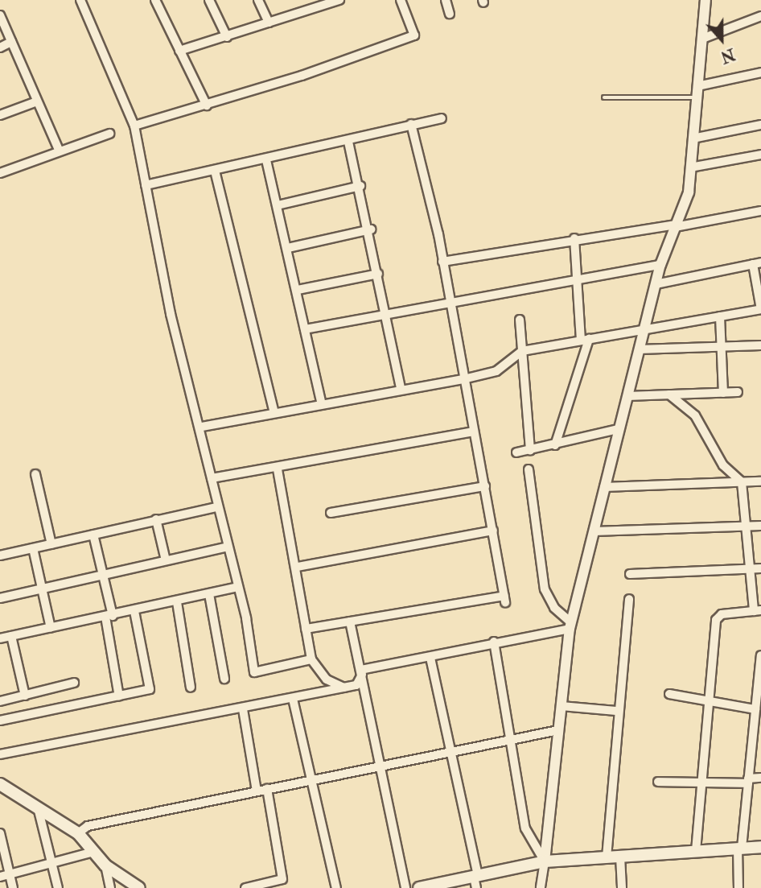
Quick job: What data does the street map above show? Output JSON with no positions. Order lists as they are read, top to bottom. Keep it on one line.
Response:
{"north":"bottom"}
